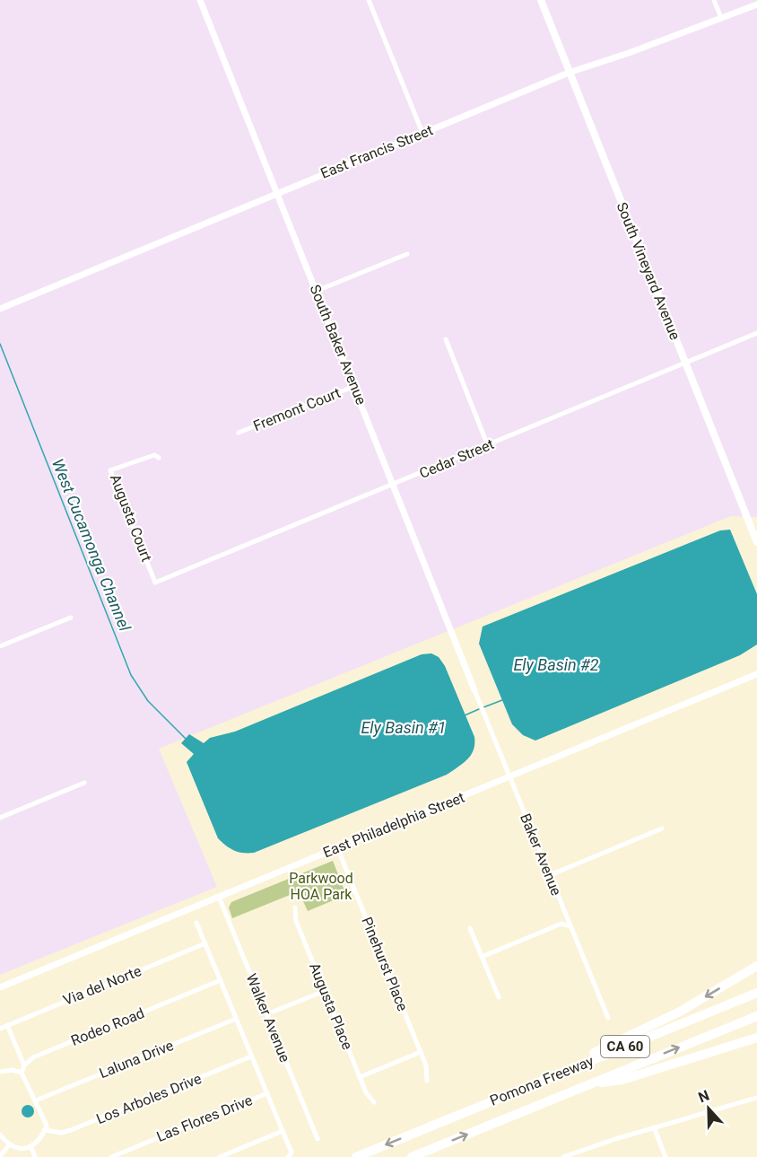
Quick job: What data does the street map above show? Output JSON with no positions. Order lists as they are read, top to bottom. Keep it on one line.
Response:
{"streets":{"highway":["CA 60","Pomona Freeway"],"main road":["South Vineyard Avenue"],"street":["East Francis Street","South Baker Avenue","Fremont Court","Cedar Street","Augusta Court","East Philadelphia Street","Baker Avenue","Pinehurst Place","Via del Norte","Augusta Place","Walker Avenue","Rodeo Road","Laluna Drive","Los Arboles Drive","Las Flores Drive"]},"crossings":[["East Francis Street","South Vineyard Avenue"],["East Francis Street","South Baker Avenue"],["South Vineyard Avenue","Cedar Street"],["South Baker Avenue","Fremont Court"],["South Baker Avenue","Cedar Street"],["South Baker Avenue","Baker Avenue"],["Cedar Street","Augusta Court"],["East Philadelphia Street","Baker Avenue"],["East Philadelphia Street","Pinehurst Place"],["East Philadelphia Street","Walker Avenue"],["Via del Norte","Walker Avenue"],["Walker Avenue","Rodeo Road"],["Walker Avenue","Laluna Drive"],["Walker Avenue","Los Arboles Drive"],["Walker Avenue","Las Flores Drive"]],"water":["West Cucamonga Channel","Ely Basin #2","Ely Basin #1"],"parks":["Parkwood HOA Park"],"north":"top"}
